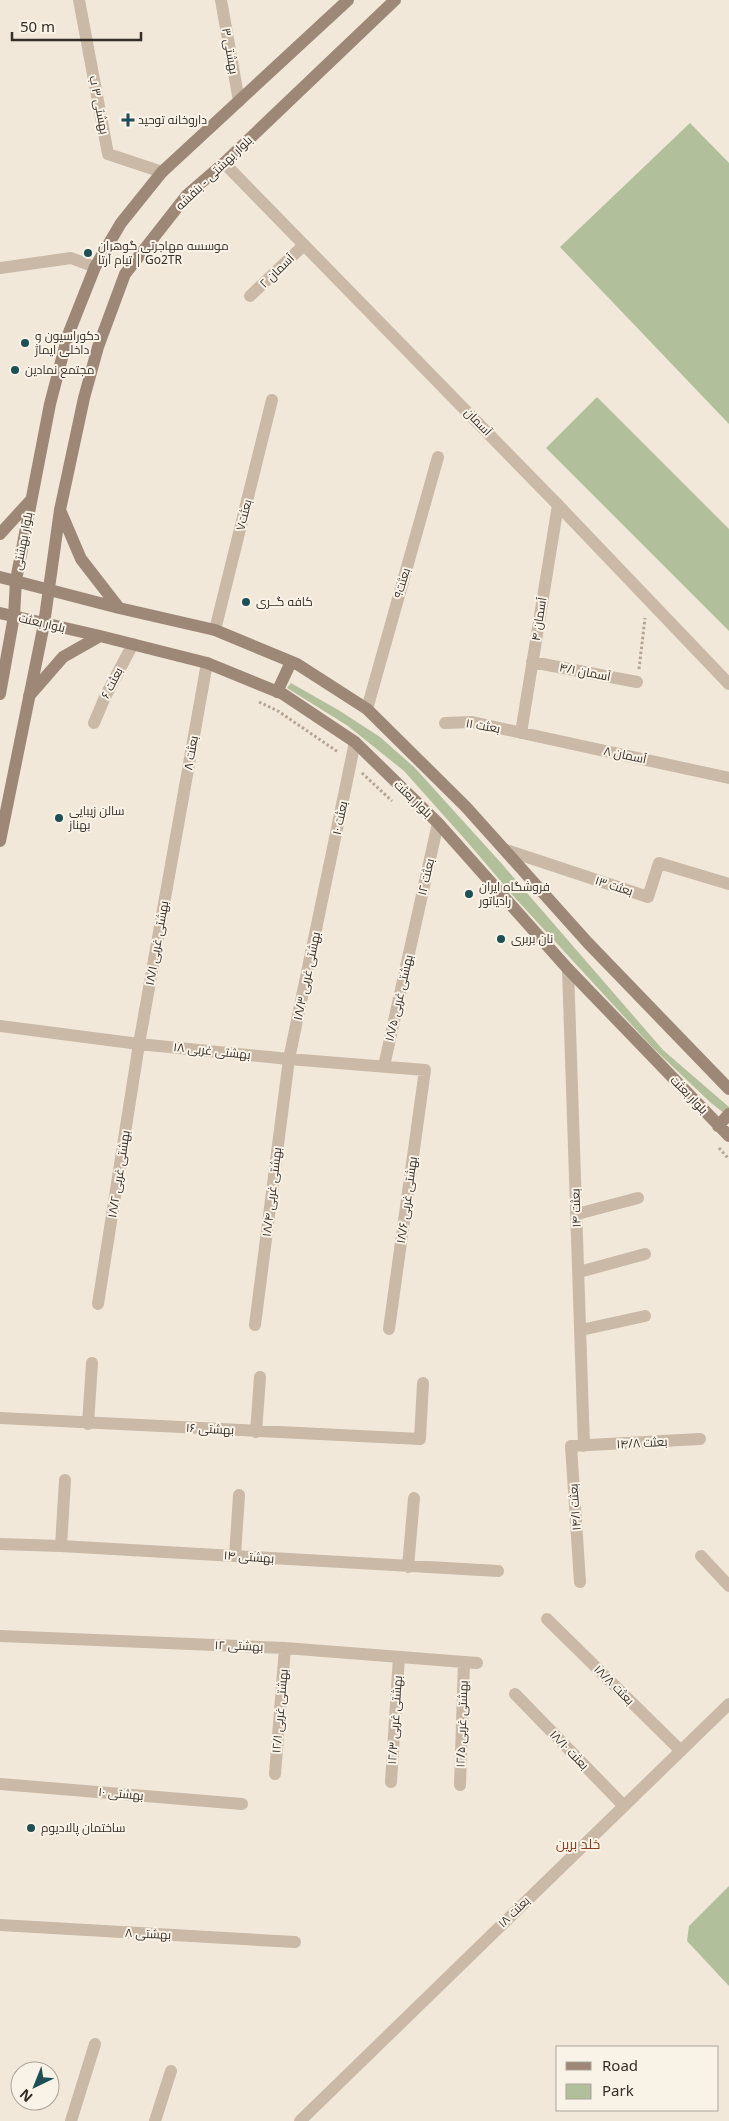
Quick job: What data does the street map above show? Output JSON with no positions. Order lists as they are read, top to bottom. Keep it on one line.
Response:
{"streets":{"main road":["بلوار بهشتی - بنفشه","بلوار بهشتی","بلوار بعثت"],"street":["بهشتی ۳","بهشتی ۳ ب","۲ آسمان","آسمان","بعثت۷","بعثت۹","۴ آسمان","۴/۱ آسمان","۶ بعثت","۱۱ بعثت","۸ بعثت","۸ آسمان","۱۰ بعثت","۱۲ بعثت","۱۳ بعثت","بهشتی غربی ۱۸/۱","بهشتی غربی ۱۸/۳","بهشتی غربی ۱۸/۵","بهشتی غربی ۱۸","بهشتی غربی ۱۸/۲","بهشتی غربی ۱۸/۴","بهشتی غربی ۱۸/۶","بعثت ۱۴","۱۶ بهشتی","۱۴/۸ بعثت","۱۴/۱ بعثت","۱۴ بهشتی","۱۲ بهشتی","۱۸/۸ بعثت","۱۲/۱ بهشتی غربی","۱۲/۳ بهشتی غربی","۱۲/۵ بهشتی غربی","۱۸/۱۰ بعثت","۱۰ بهشتی","بعثت ۱۸","۸ بهشتی"]},"crossings":[["بلوار بهشتی - بنفشه","آسمان"],["بلوار بهشتی - بنفشه","بلوار بعثت"],["۲ آسمان","آسمان"],["آسمان","۴ آسمان"],["بلوار بهشتی","بلوار بعثت"],["۴ آسمان","۴/۱ آسمان"],["۴ آسمان","۱۱ بعثت"],["۴ آسمان","۸ آسمان"],["بلوار بعثت","۶ بعثت"],["بلوار بعثت","۸ بعثت"],["بلوار بعثت","۱۰ بعثت"],["بلوار بعثت","۱۲ بعثت"],["بلوار بعثت","بعثت ۱۴"],["۱۱ بعثت","۸ آسمان"],["۸ بعثت","بهشتی غربی ۱۸/۱"],["۱۰ بعثت","بهشتی غربی ۱۸/۳"],["۱۲ بعثت","بهشتی غربی ۱۸/۵"],["بهشتی غربی ۱۸/۱","بهشتی غربی ۱۸"],["بهشتی غربی ۱۸/۱","بهشتی غربی ۱۸/۲"],["بهشتی غربی ۱۸/۳","بهشتی غربی ۱۸"],["بهشتی غربی ۱۸/۳","بهشتی غربی ۱۸/۴"],["بهشتی غربی ۱۸/۵","بهشتی غربی ۱۸"],["بهشتی غربی ۱۸","بهشتی غربی ۱۸/۲"],["بهشتی غربی ۱۸","بهشتی غربی ۱۸/۴"],["بهشتی غربی ۱۸","بهشتی غربی ۱۸/۶"],["بعثت ۱۴","۱۴/۸ بعثت"],["بعثت ۱۴","۱۴/۱ بعثت"],["۱۴/۸ بعثت","۱۴/۱ بعثت"],["۱۲ بهشتی","۱۲/۱ بهشتی غربی"],["۱۲ بهشتی","۱۲/۳ بهشتی غربی"],["۱۲ بهشتی","۱۲/۵ بهشتی غربی"],["۱۸/۸ بعثت","بعثت ۱۸"],["۱۸/۱۰ بعثت","بعثت ۱۸"]],"districts":["خلد برین"],"places":{"health":["داروخانه توحید"],"other":["موسسه مهاجرتی گوهران تیام آرتا | Go2TR","دکوراسیون و داخلی ایماژ","مجتمع نمادین","کافه گــری","سالن زیبایی بهناز","فروشگاه ایران رادیاتور","نان بربری","ساختمان پالادیوم"]},"legend":["Road","Park"],"scale_bar":"50 m","north":"bottom left"}
